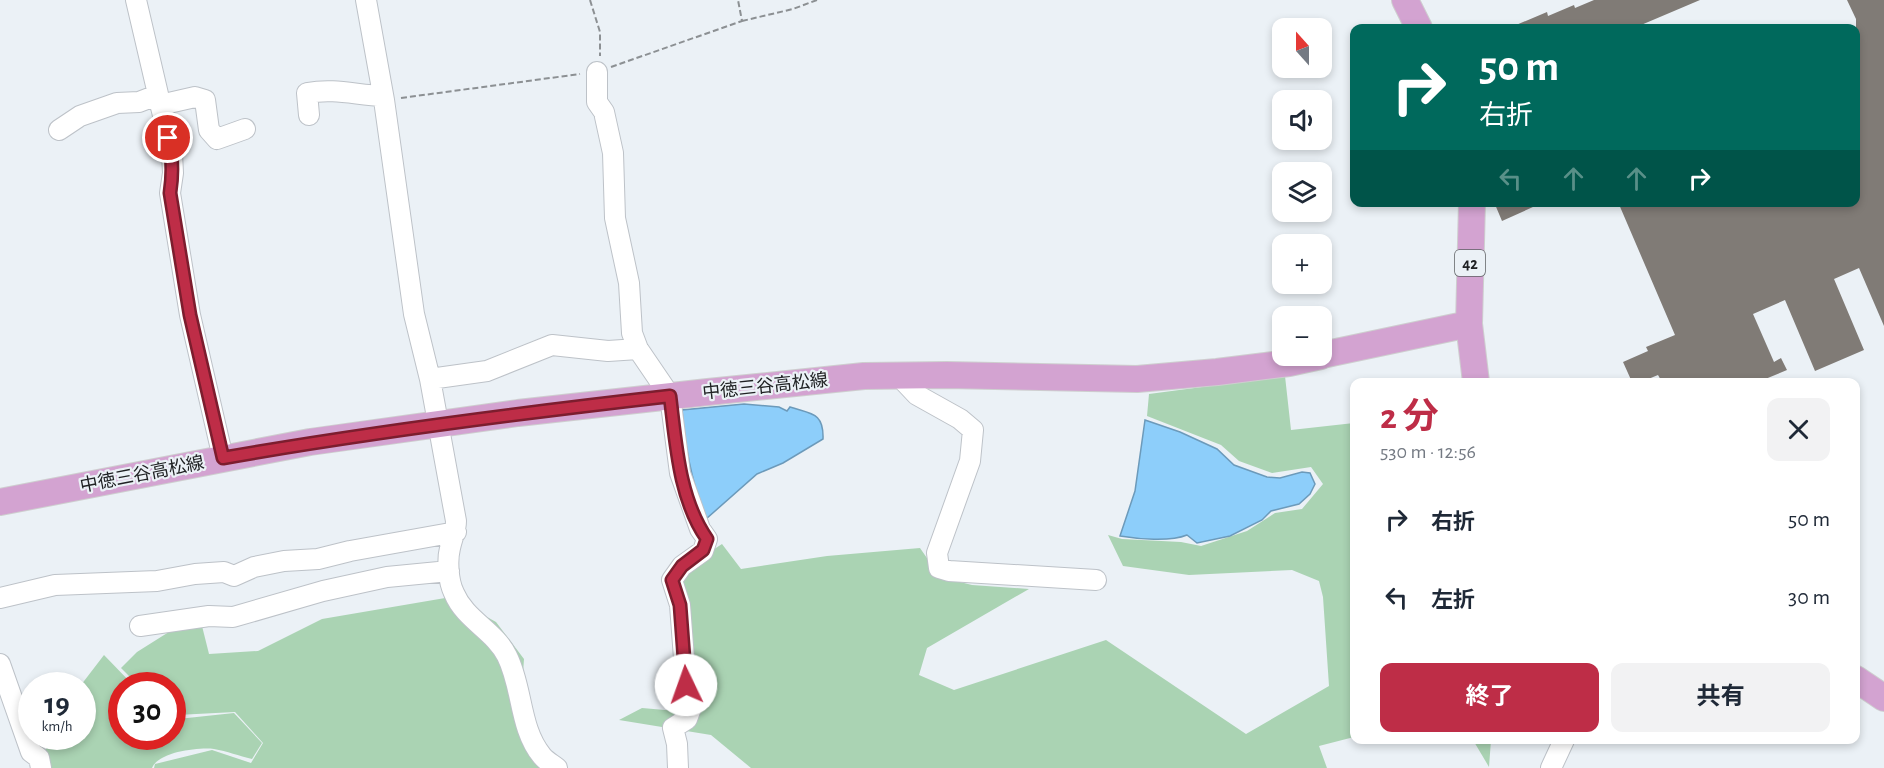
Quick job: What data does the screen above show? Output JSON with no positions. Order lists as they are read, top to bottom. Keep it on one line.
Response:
{"streets":{"main road":["42","中徳三谷高松線"]},"crossings":[["42","中徳三谷高松線"]],"north":"top","page":{"map_buttons":["+","−"],"turn":["50 m","右折"],"heading":["2 分","530 m · 12:56"],"list":[{"name":"右折","value":"50 m"},{"name":"左折","value":"30 m"}],"buttons":["終了","共有"],"speed":"19 km/h","limit":"30"}}
